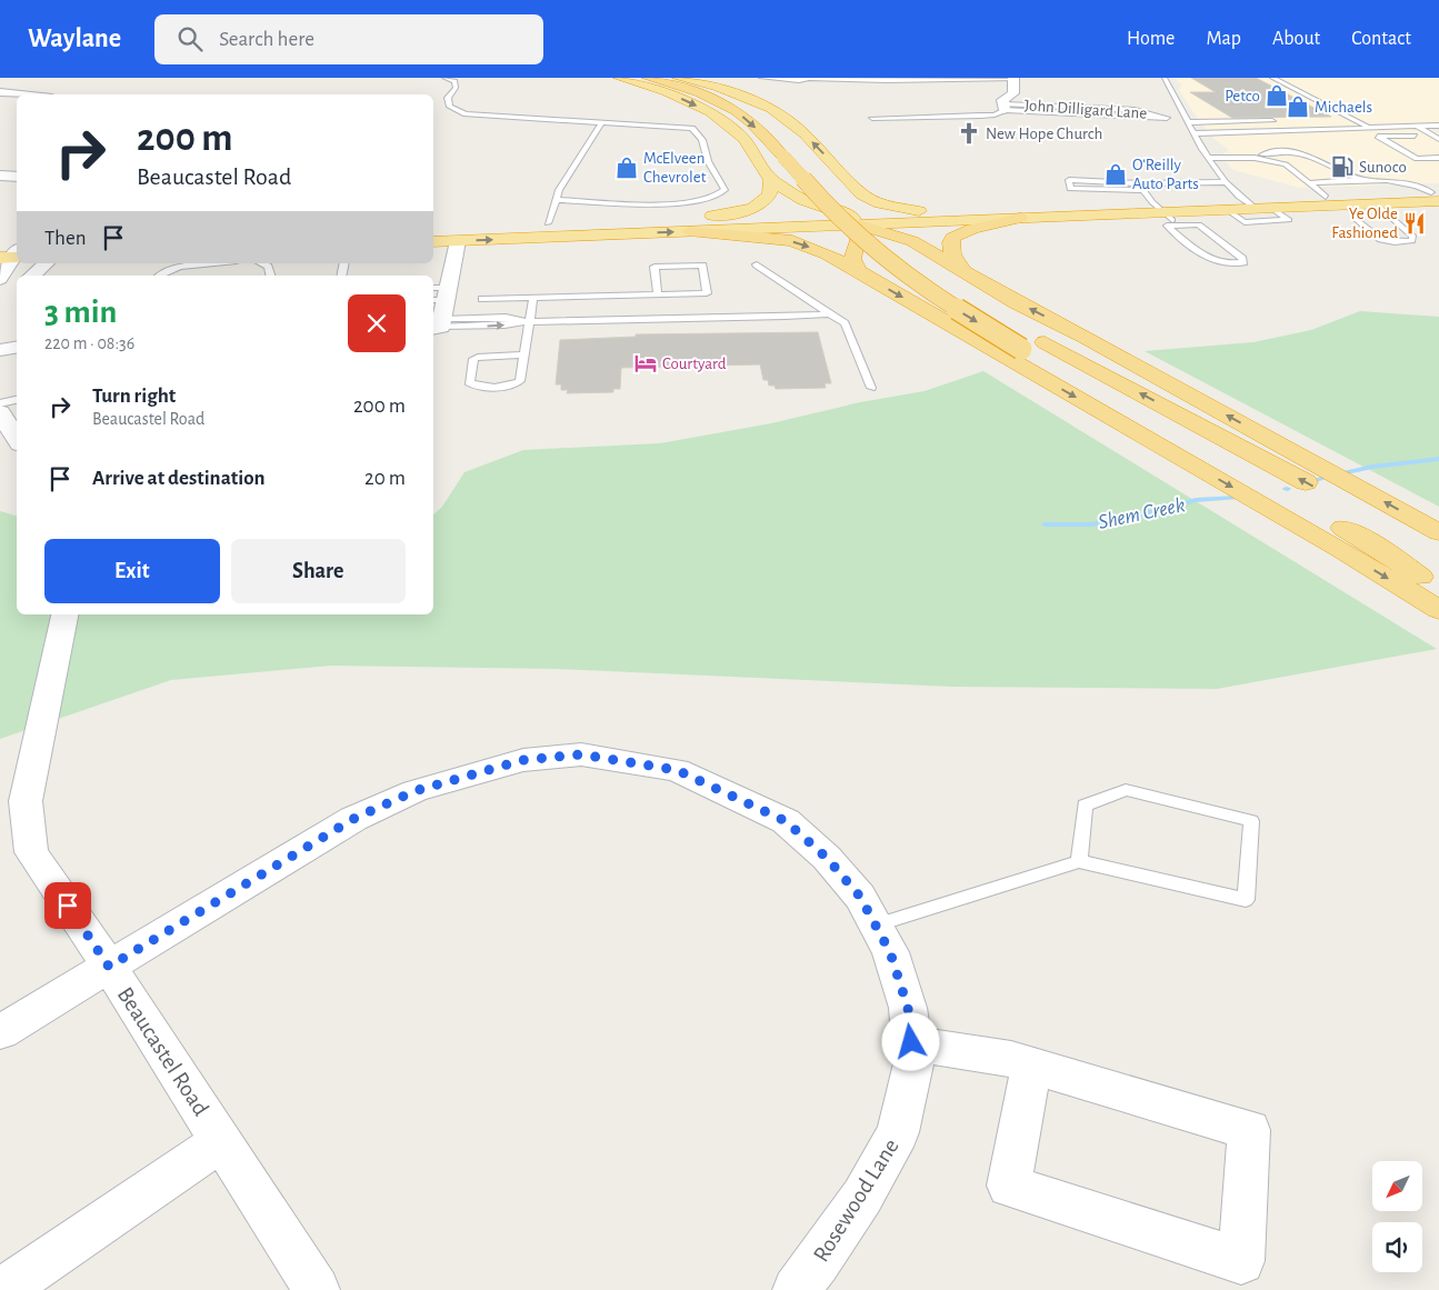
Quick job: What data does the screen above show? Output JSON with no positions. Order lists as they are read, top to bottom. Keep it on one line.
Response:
{"streets":{"street":["Beaucastel Road","Rosewood Lane"],"lane":["John Dilligard Lane"]},"crossings":[["Beaucastel Road","Rosewood Lane"]],"water":["Shem Creek"],"places":{"shop":["Petco","Michaels","McElveen Chevrolet","O'Reilly Auto Parts"],"church":["New Hope Church"],"fuel station":["Sunoco"],"restaurant":["Ye Olde Fashioned"],"hotel":["Courtyard"]},"north":"bottom left","page":{"header":"Waylane","search":"Search here","nav":["Home","Map","About","Contact"],"turn":["200 m","Beaucastel Road"],"then":"Then","heading":["3 min","220 m · 08:36"],"list":[{"name":"Turn right","note":"Beaucastel Road","value":"200 m"},{"name":"Arrive at destination","value":"20 m"}],"buttons":["Exit","Share"]}}
